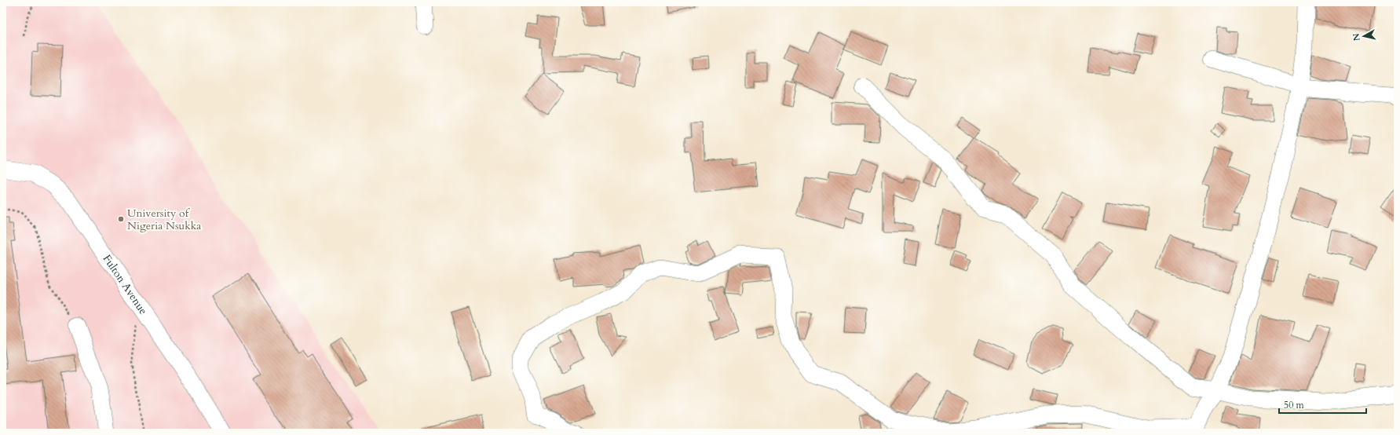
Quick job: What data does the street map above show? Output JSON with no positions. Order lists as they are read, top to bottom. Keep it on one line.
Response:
{"streets":{"street":["Fulton Avenue"]},"places":["University of Nigeria Nsukka"],"scale_bar":"50 m","north":"left"}
